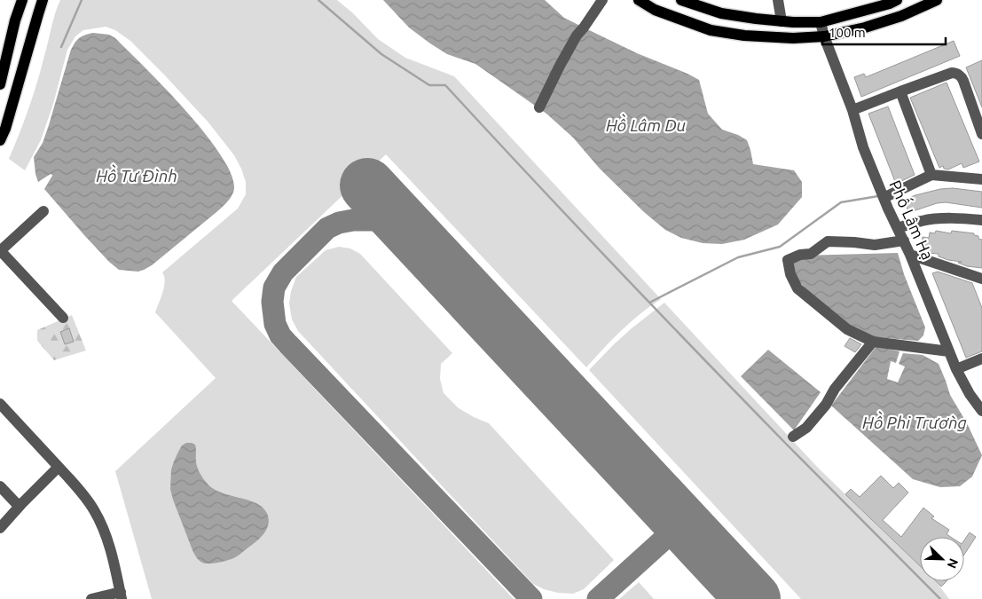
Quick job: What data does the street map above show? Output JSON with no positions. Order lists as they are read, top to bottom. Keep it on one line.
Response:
{"streets":{"street":["Phố Lâm Hạ"]},"water":["Hồ Lâm Du","Hồ Tư Đình","Hồ Phi Trường"],"scale_bar":"100 m","north":"bottom right"}
